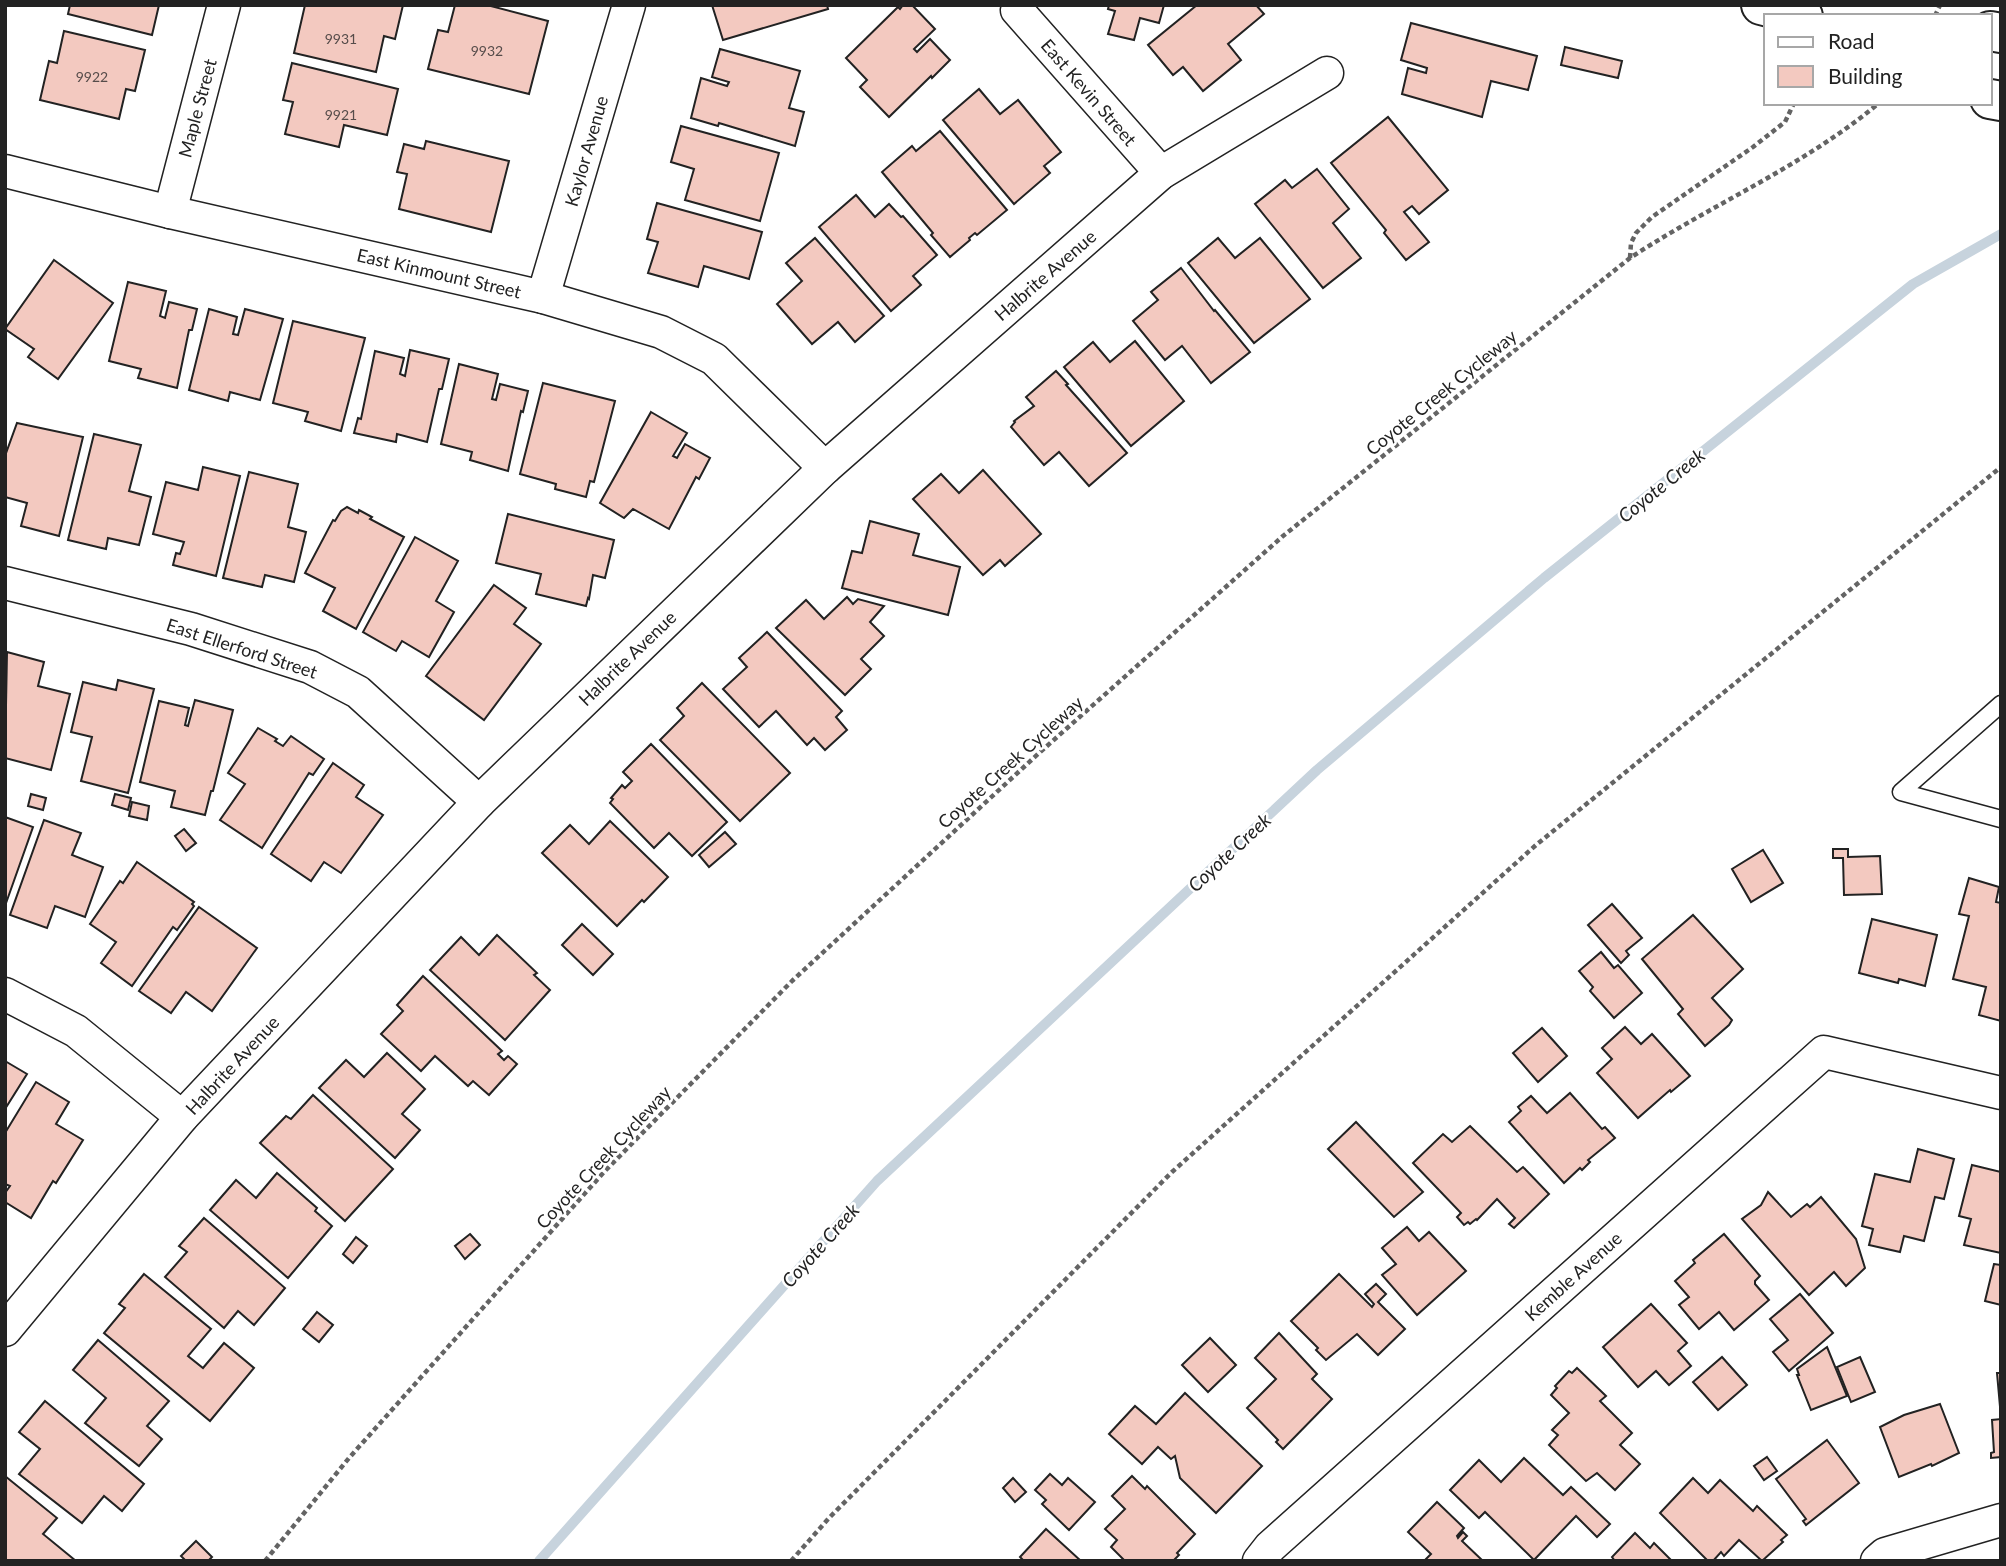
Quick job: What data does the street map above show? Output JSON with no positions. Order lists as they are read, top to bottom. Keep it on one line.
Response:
{"streets":{"street":["East Kevin Street","Maple Street","Kaylor Avenue","East Kinmount Street","Halbrite Avenue","East Ellerford Street","Kemble Avenue"],"path":["Coyote Creek Cycleway"]},"crossings":[["East Kevin Street","Halbrite Avenue"],["Maple Street","East Kinmount Street"],["Kaylor Avenue","East Kinmount Street"],["East Kinmount Street","Halbrite Avenue"],["Halbrite Avenue","East Ellerford Street"]],"water":["Coyote Creek"],"house_numbers":["9931","9932","9922","9921"],"legend":["Road","Building"]}
